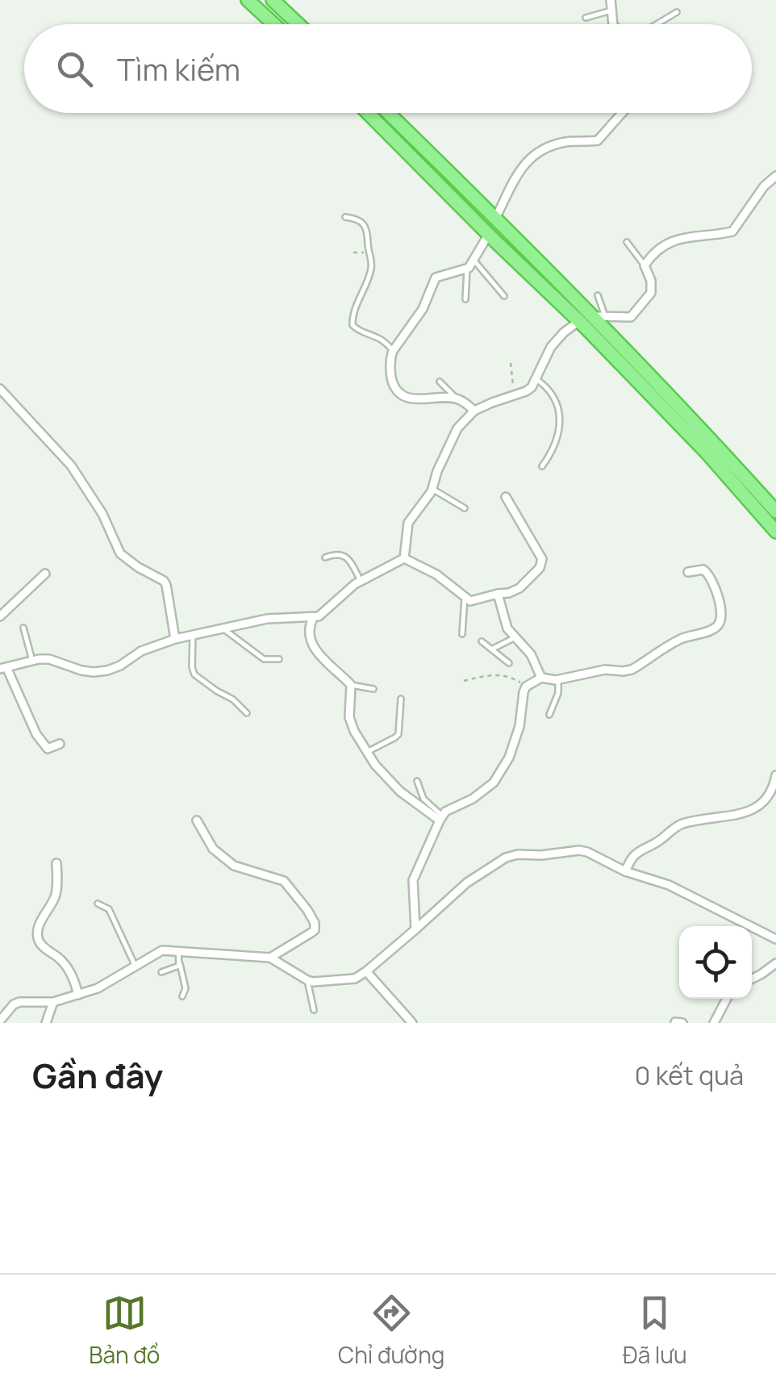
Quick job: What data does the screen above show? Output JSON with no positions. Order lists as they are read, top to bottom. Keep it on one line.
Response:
{"page":{"search":"Tìm kiếm","heading":["Gần đây","0 kết quả"],"nav":["Bản đồ","Chỉ đường","Đã lưu"]}}
